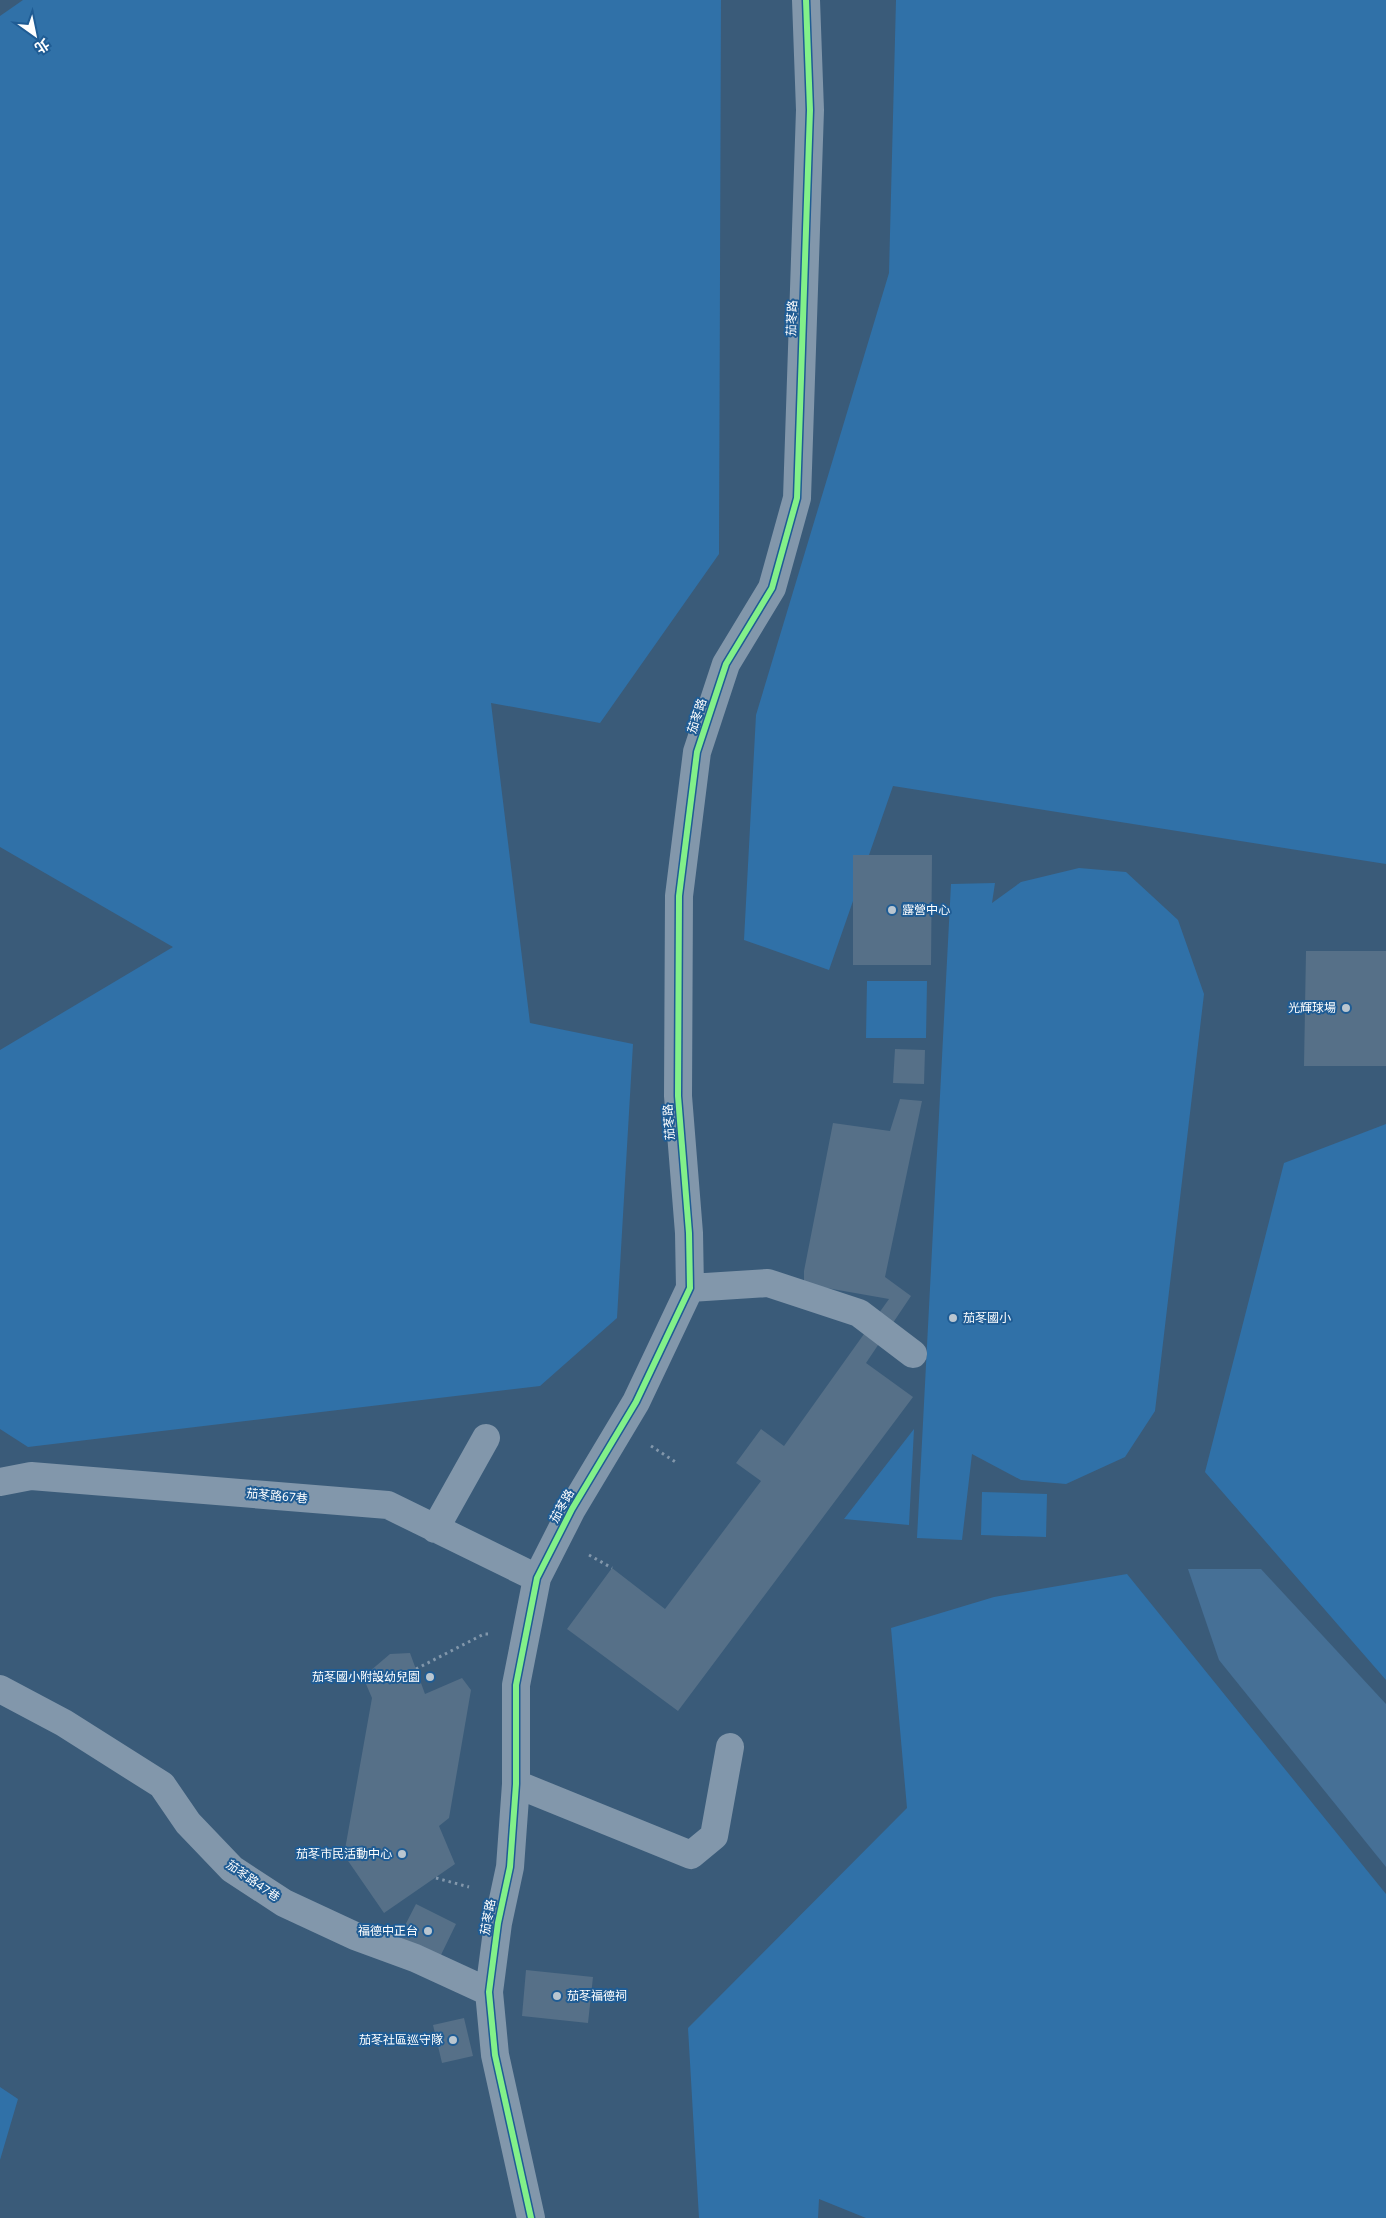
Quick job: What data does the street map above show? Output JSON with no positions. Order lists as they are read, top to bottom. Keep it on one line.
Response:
{"streets":{"street":["茄苳路","茄苳路67巷","茄苳路47巷"]},"crossings":[["茄苳路","茄苳路67巷"],["茄苳路","茄苳路47巷"]],"places":["露營中心","光輝球場","茄苳國小","茄苳國小附設幼兒園","茄苳市民活動中心","福德中正台","茄苳福德祠","茄苳社區巡守隊"],"north":"bottom right"}
